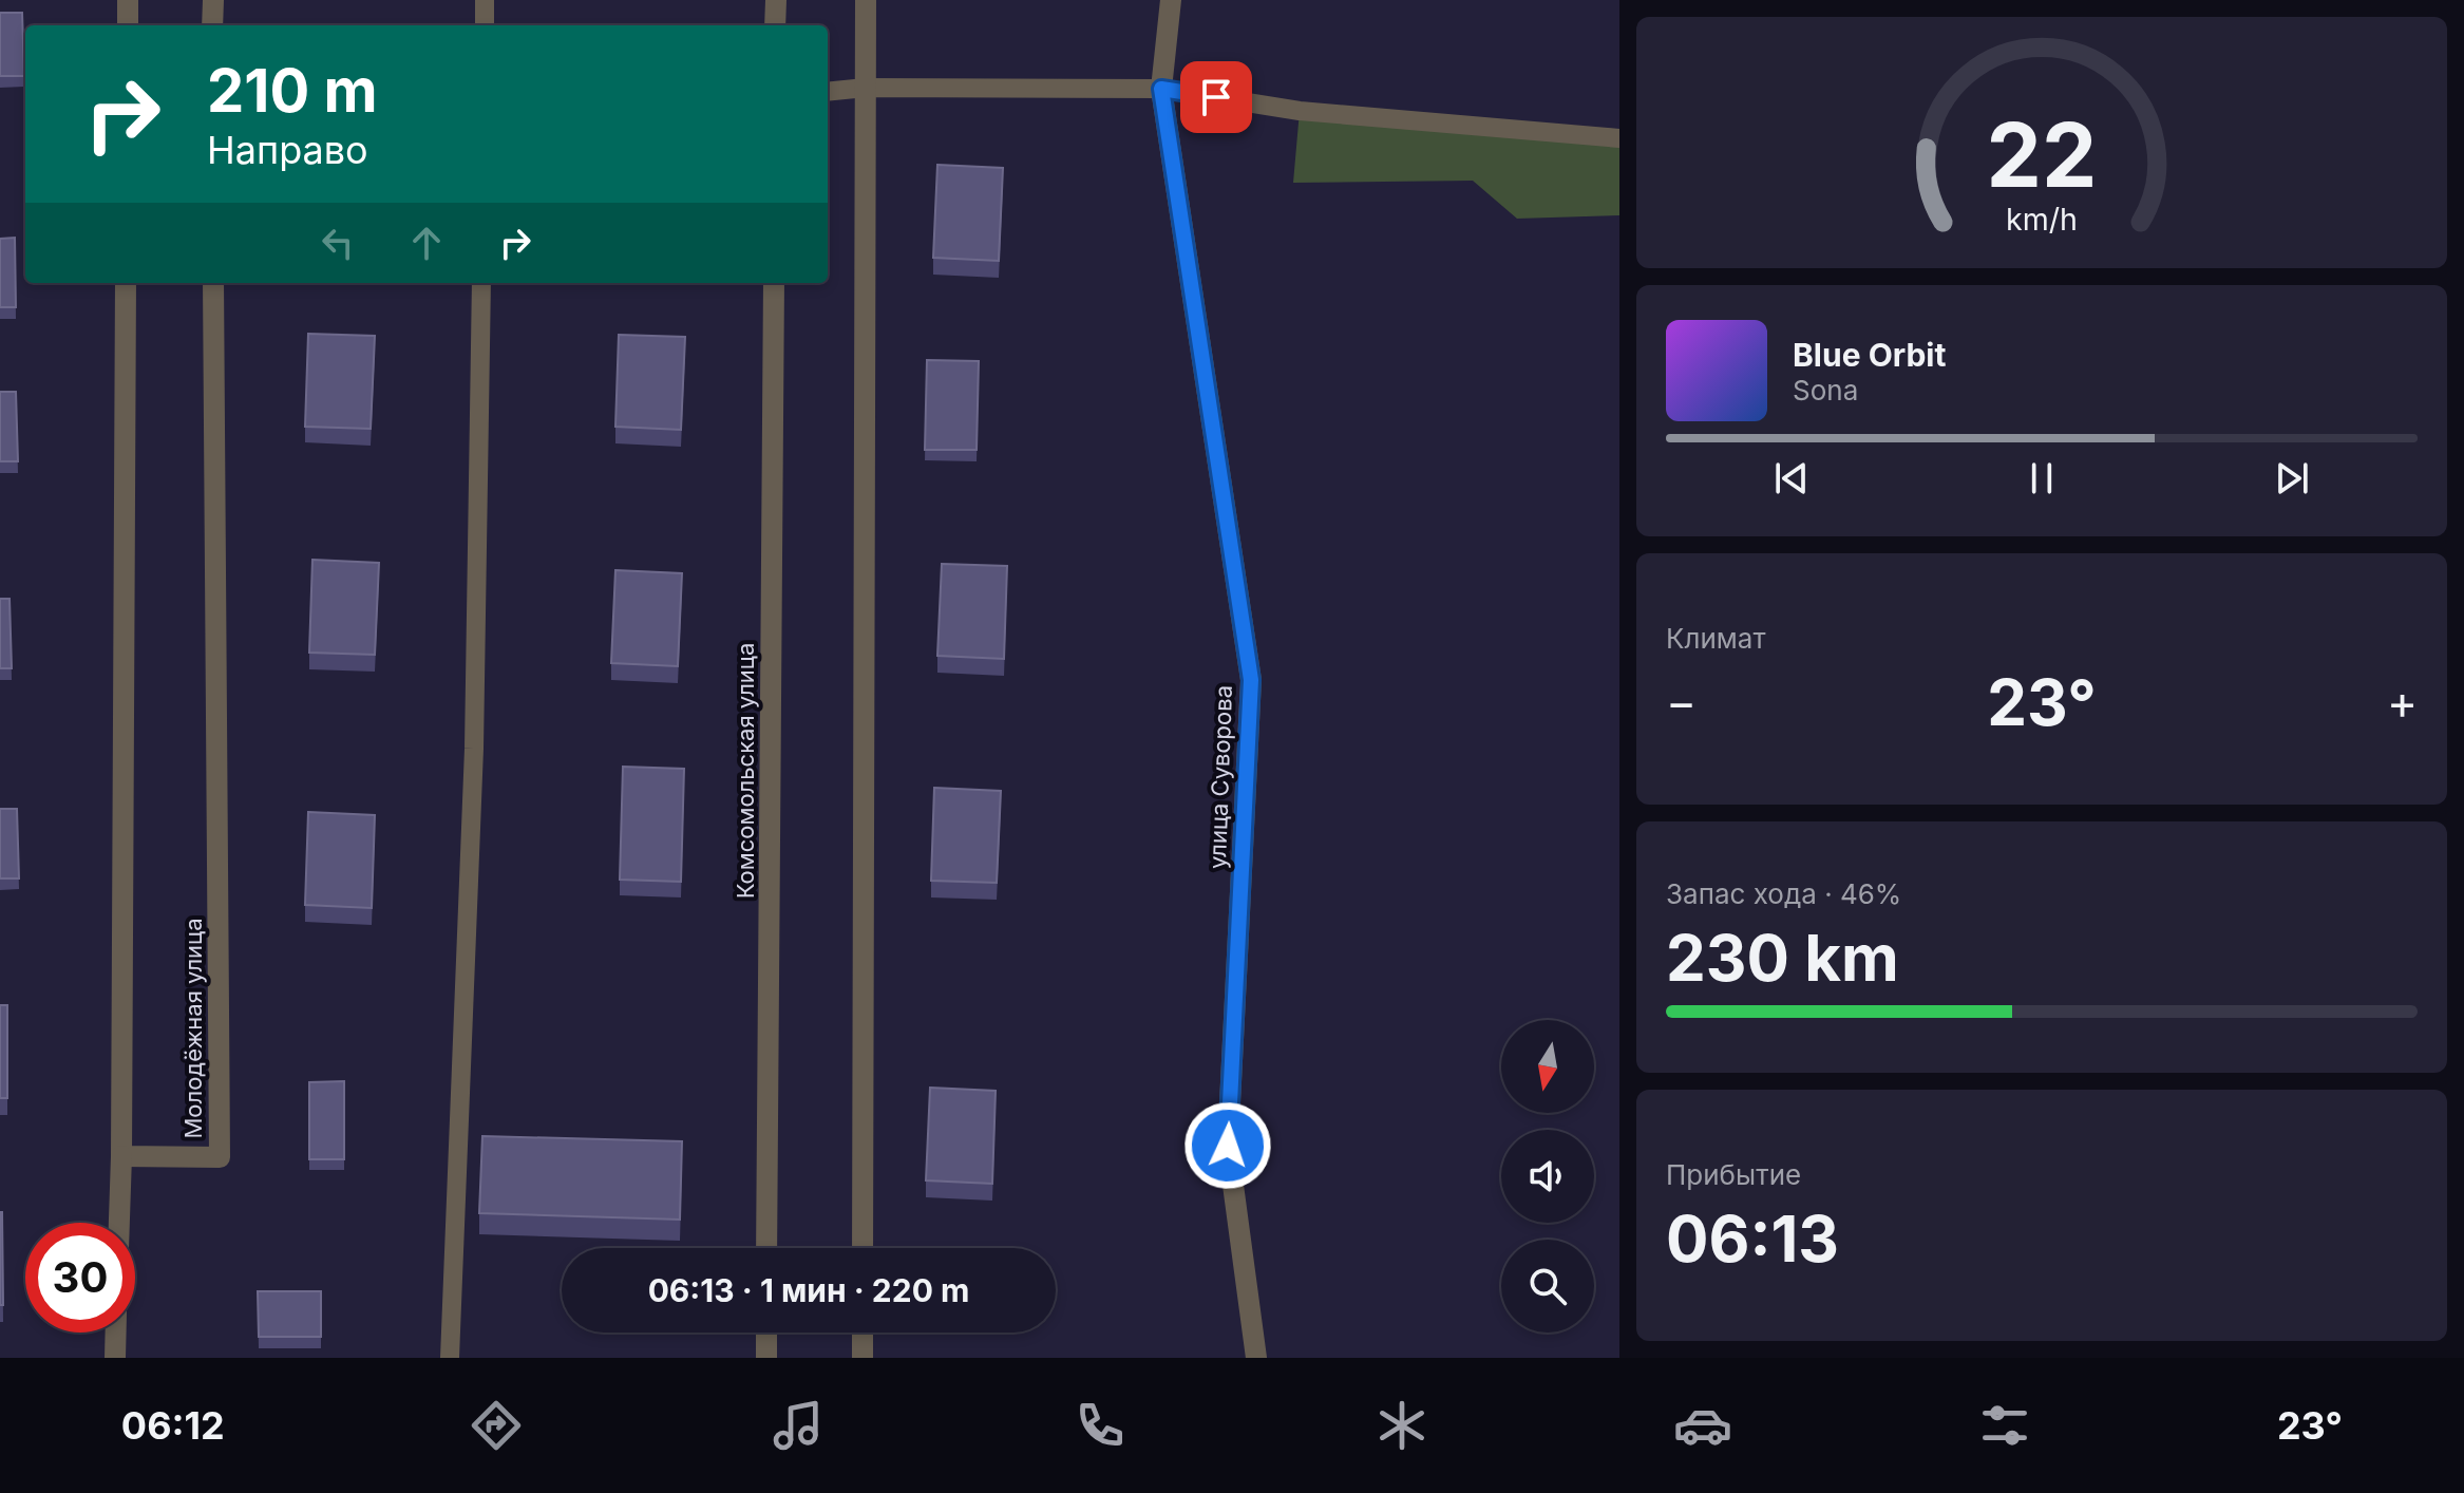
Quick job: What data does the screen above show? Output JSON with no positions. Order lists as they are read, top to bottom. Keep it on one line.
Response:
{"streets":{"street":["Комсомольская улица","улица Суворова","Молодёжная улица"]},"north":"bottom","page":{"turn":["210 m","Направо"],"song":["Blue Orbit","Sona"],"tile":["Климат",["Запас хода · 46%","230 km"],["Прибытие","06:13"]],"heat":["−","23°","+"],"limit":"30","trip":"06:13 · 1 мин · 220 m","tabs":["06:12","23°"],"gauge":["22","km/h"]}}
